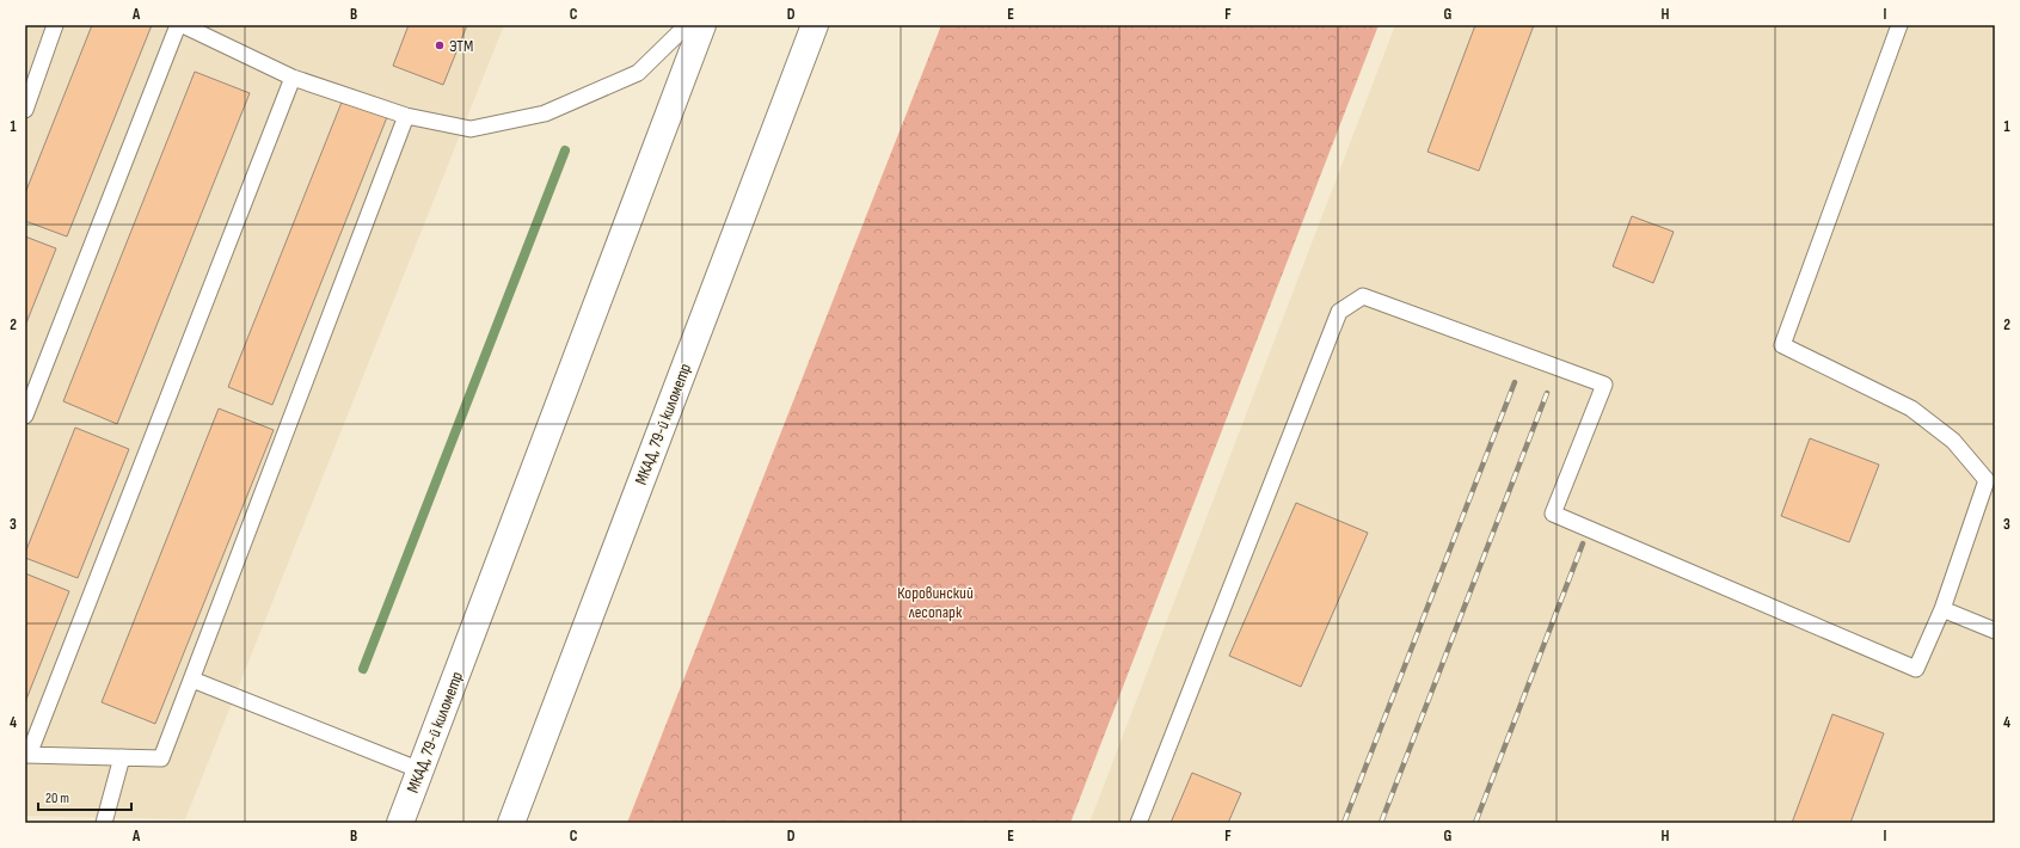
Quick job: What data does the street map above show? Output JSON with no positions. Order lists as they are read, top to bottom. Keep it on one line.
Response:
{"streets":{"highway":["МКАД, 79-й километр"]},"parks":["Коровинский лесопарк"],"places":["ЭТМ"],"scale_bar":"20 m","grid":{"columns":["A","B","C","D","E","F","G","H","I"],"rows":["1","2","3","4"]}}
